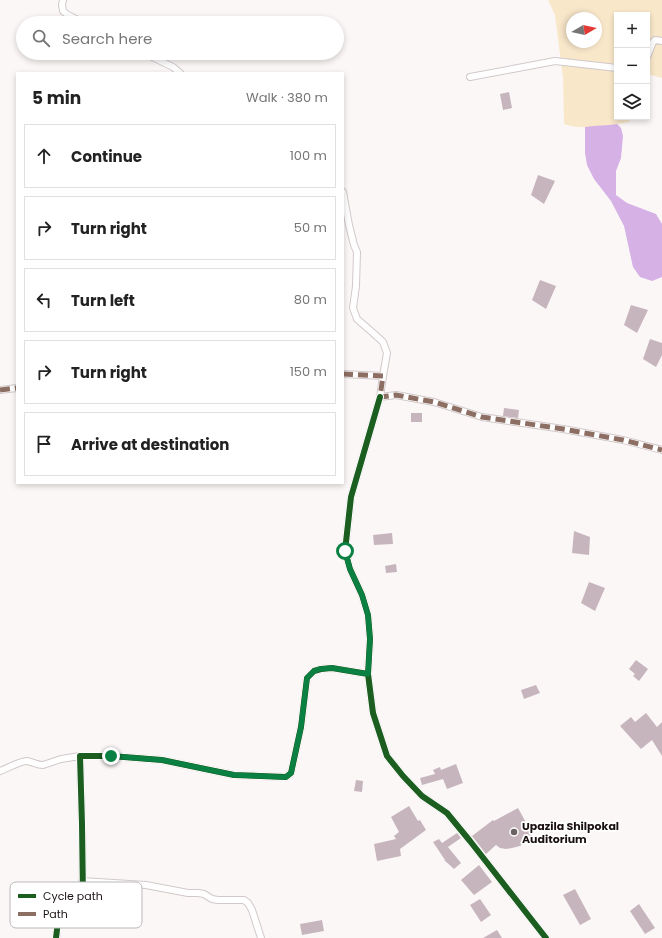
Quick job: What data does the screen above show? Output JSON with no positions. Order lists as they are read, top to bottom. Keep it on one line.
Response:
{"places":["Upazila Shilpokal Auditorium"],"legend":["Cycle path","Path"],"north":"right","page":{"map_buttons":["+","−"],"search":"Search here","heading":["5 min","Walk · 380 m"],"list":[["Continue","100 m"],["Turn right","50 m"],["Turn left","80 m"],["Turn right","150 m"],"Arrive at destination"]}}
